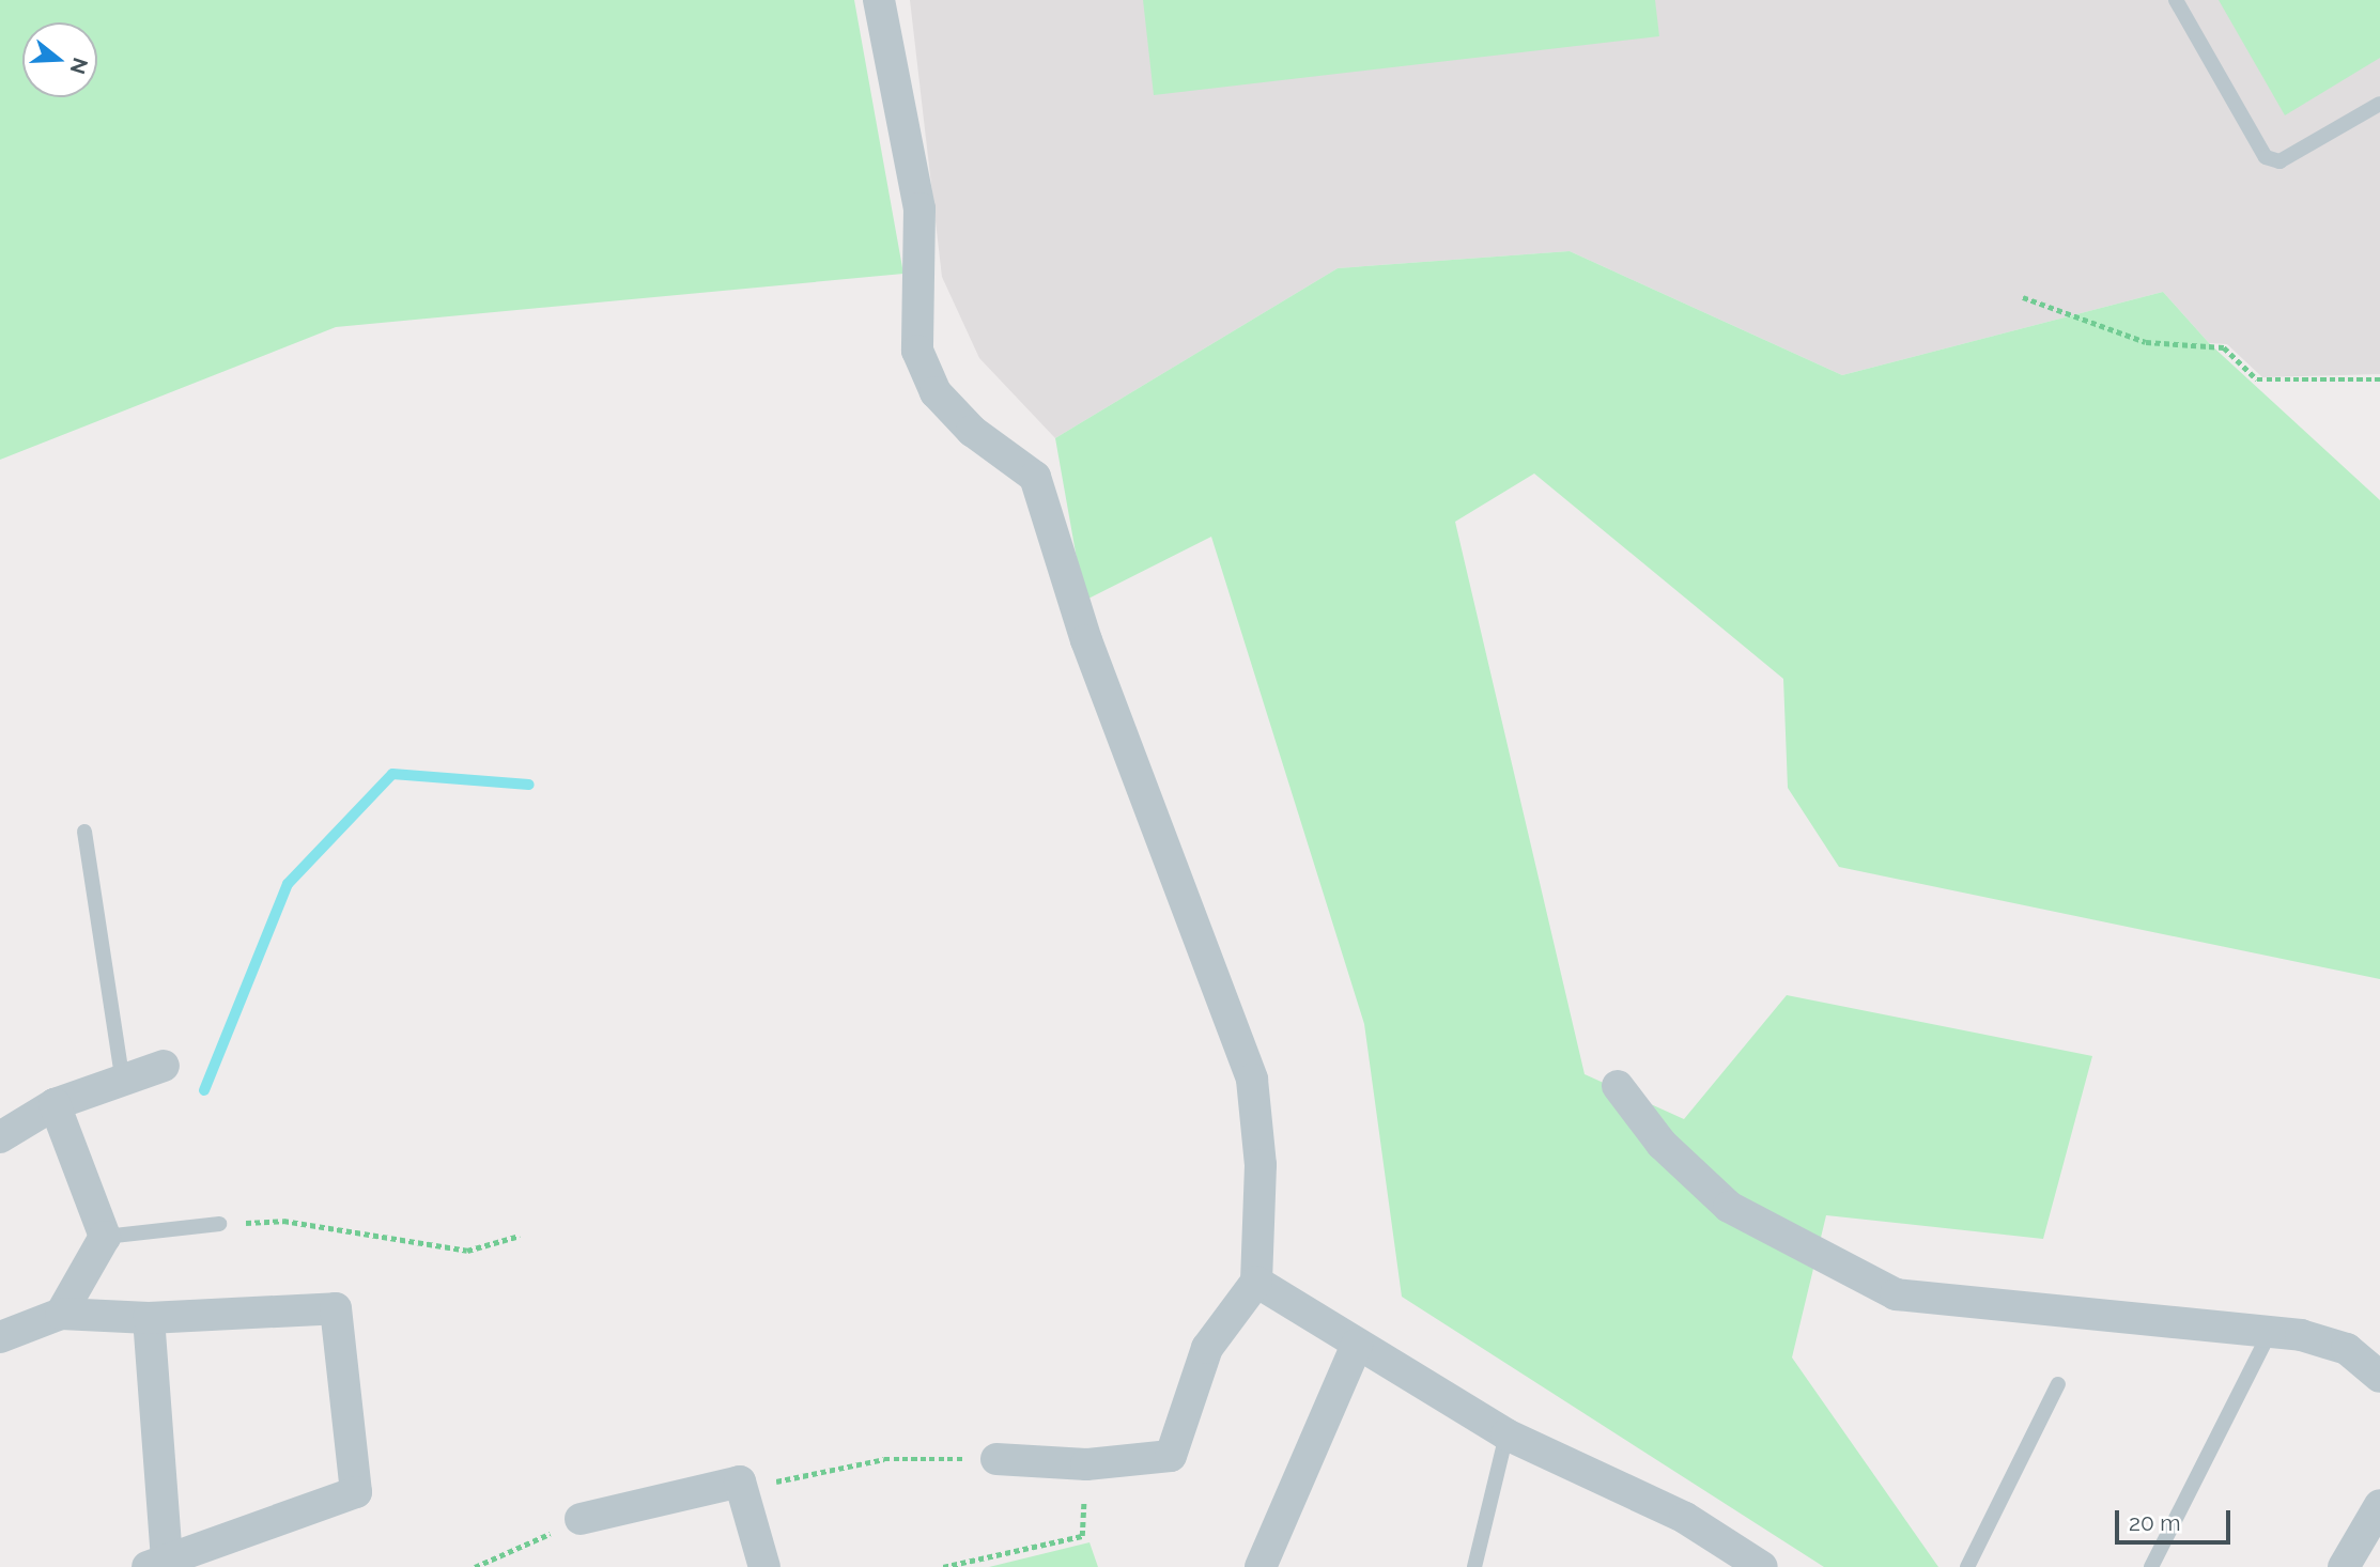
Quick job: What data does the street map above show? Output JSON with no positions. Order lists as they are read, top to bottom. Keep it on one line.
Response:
{"scale_bar":"20 m","north":"right"}
